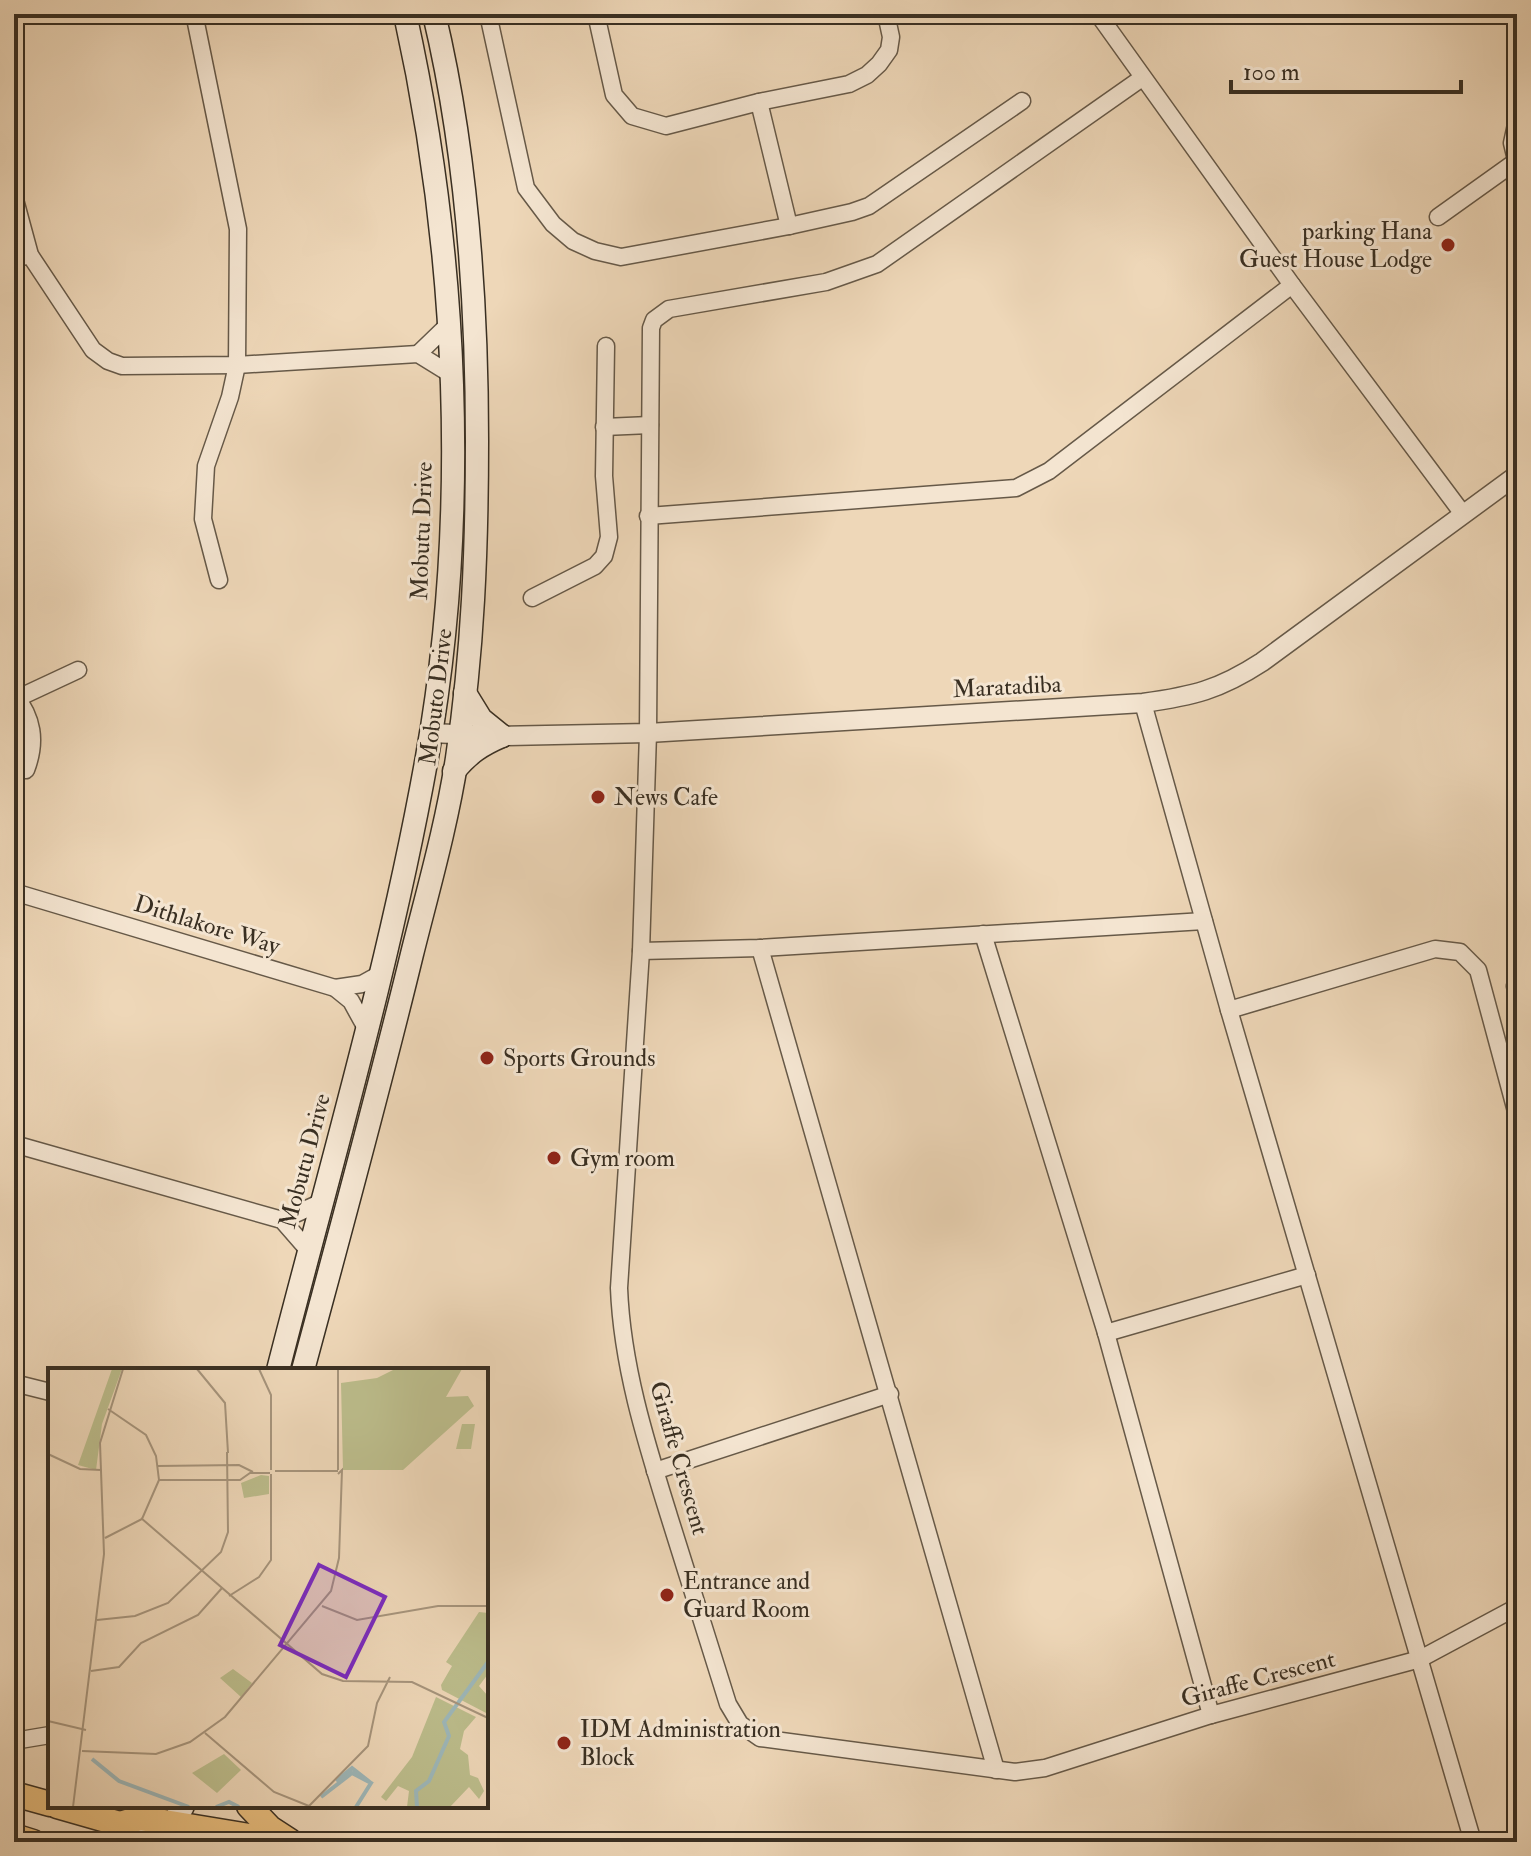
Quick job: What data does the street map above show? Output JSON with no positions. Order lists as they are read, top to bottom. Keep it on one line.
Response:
{"streets":{"main road":["Mobutu Drive","Mobuto Drive"],"street":["Maratadiba","Dithlakore Way","Giraffe Crescent"]},"crossings":[["Mobutu Drive","Maratadiba"],["Maratadiba","Mobuto Drive"],["Maratadiba","Giraffe Crescent"]],"places":["parking Hana Guest House Lodge","News Cafe","Sports Grounds","Gym room","Entrance and Guard Room","IDM Administration Block"],"scale_bar":"100 m"}
